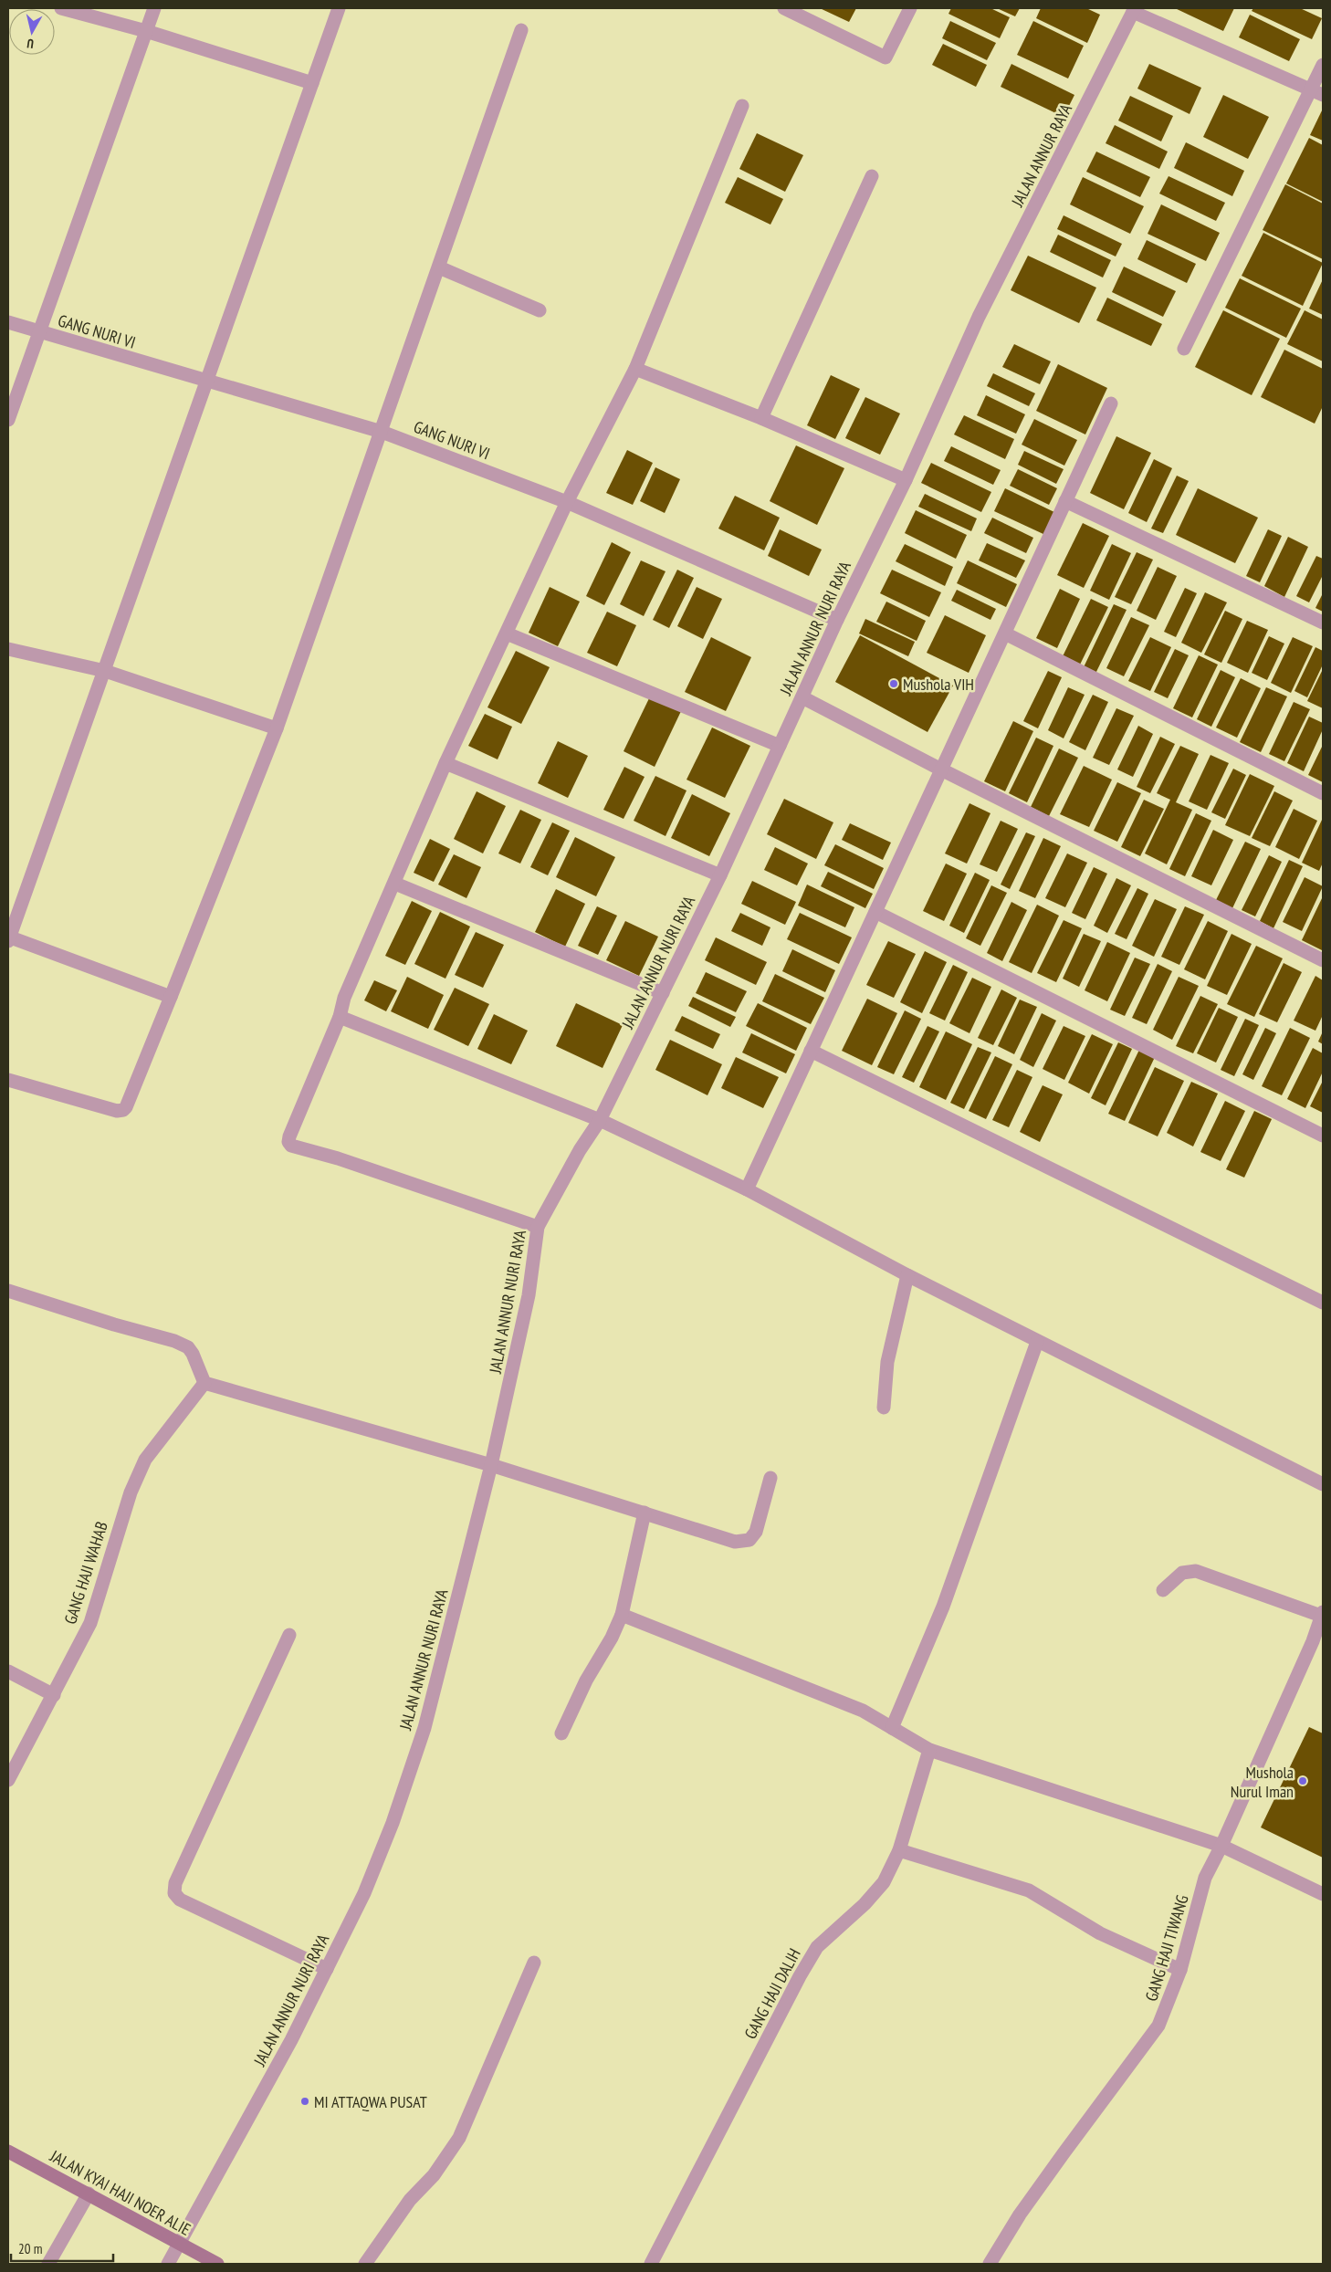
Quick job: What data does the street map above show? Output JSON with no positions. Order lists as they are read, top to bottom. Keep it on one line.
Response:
{"streets":{"street":["JALAN ANNUR RAYA","GANG NURI VI","JALAN ANNUR NURI RAYA","GANG HAJI WAHAB","GANG HAJI TIWANG","GANG HAJI DALIH","JALAN KYAI HAJI NOER ALIE"]},"crossings":[["JALAN ANNUR RAYA","JALAN ANNUR NURI RAYA"],["GANG NURI VI","JALAN ANNUR NURI RAYA"],["JALAN ANNUR NURI RAYA","JALAN KYAI HAJI NOER ALIE"]],"places":["Mushola VIH","Mushola Nurul Iman","MI ATTAQWA PUSAT"],"scale_bar":"20 m","north":"bottom"}
